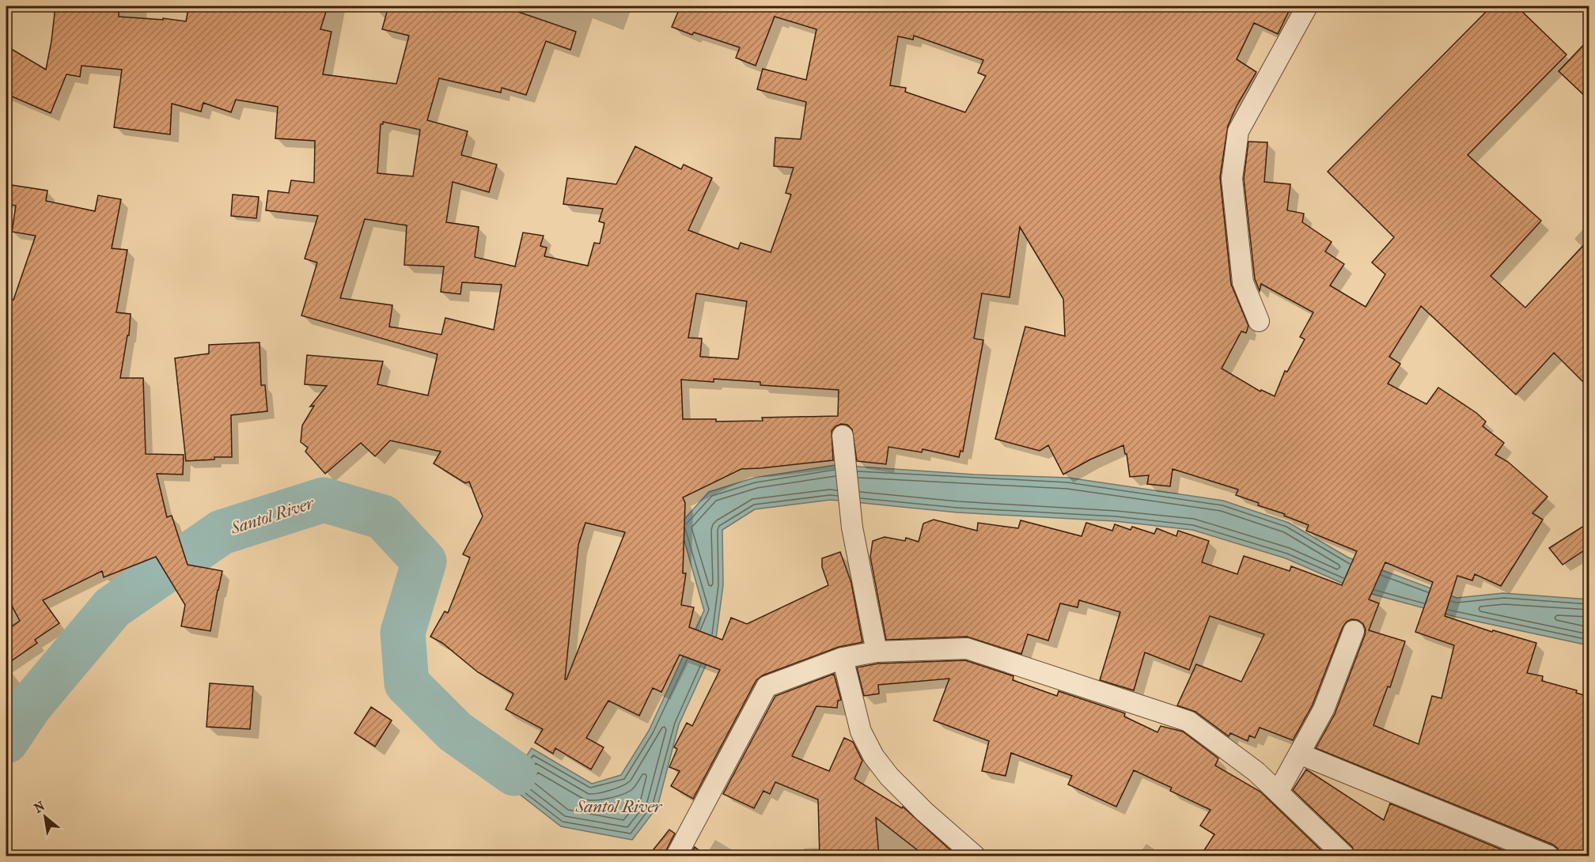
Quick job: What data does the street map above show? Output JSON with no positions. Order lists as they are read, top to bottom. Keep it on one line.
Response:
{"water":["Santol River"],"north":"top left"}
